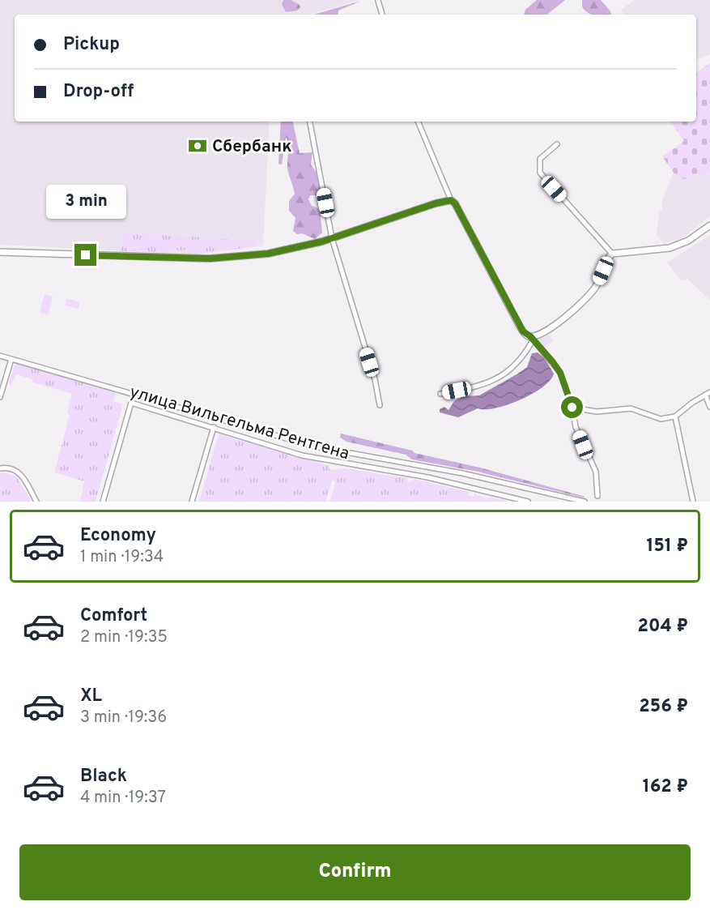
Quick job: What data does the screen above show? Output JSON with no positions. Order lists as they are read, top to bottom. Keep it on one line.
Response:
{"streets":{"street":["улица Вильгельма Рентгена"]},"places":{"bank":["Сбербанк"]},"page":{"banner":["Pickup","Drop-off"],"bubble":"3 min","list":[{"name":"Economy","note":"1 min · 19:34","value":"151 ₽"},{"name":"Comfort","note":"2 min · 19:35","value":"204 ₽"},{"name":"XL","note":"3 min · 19:36","value":"256 ₽"},{"name":"Black","note":"4 min · 19:37","value":"162 ₽"}],"buttons":"Confirm"}}
